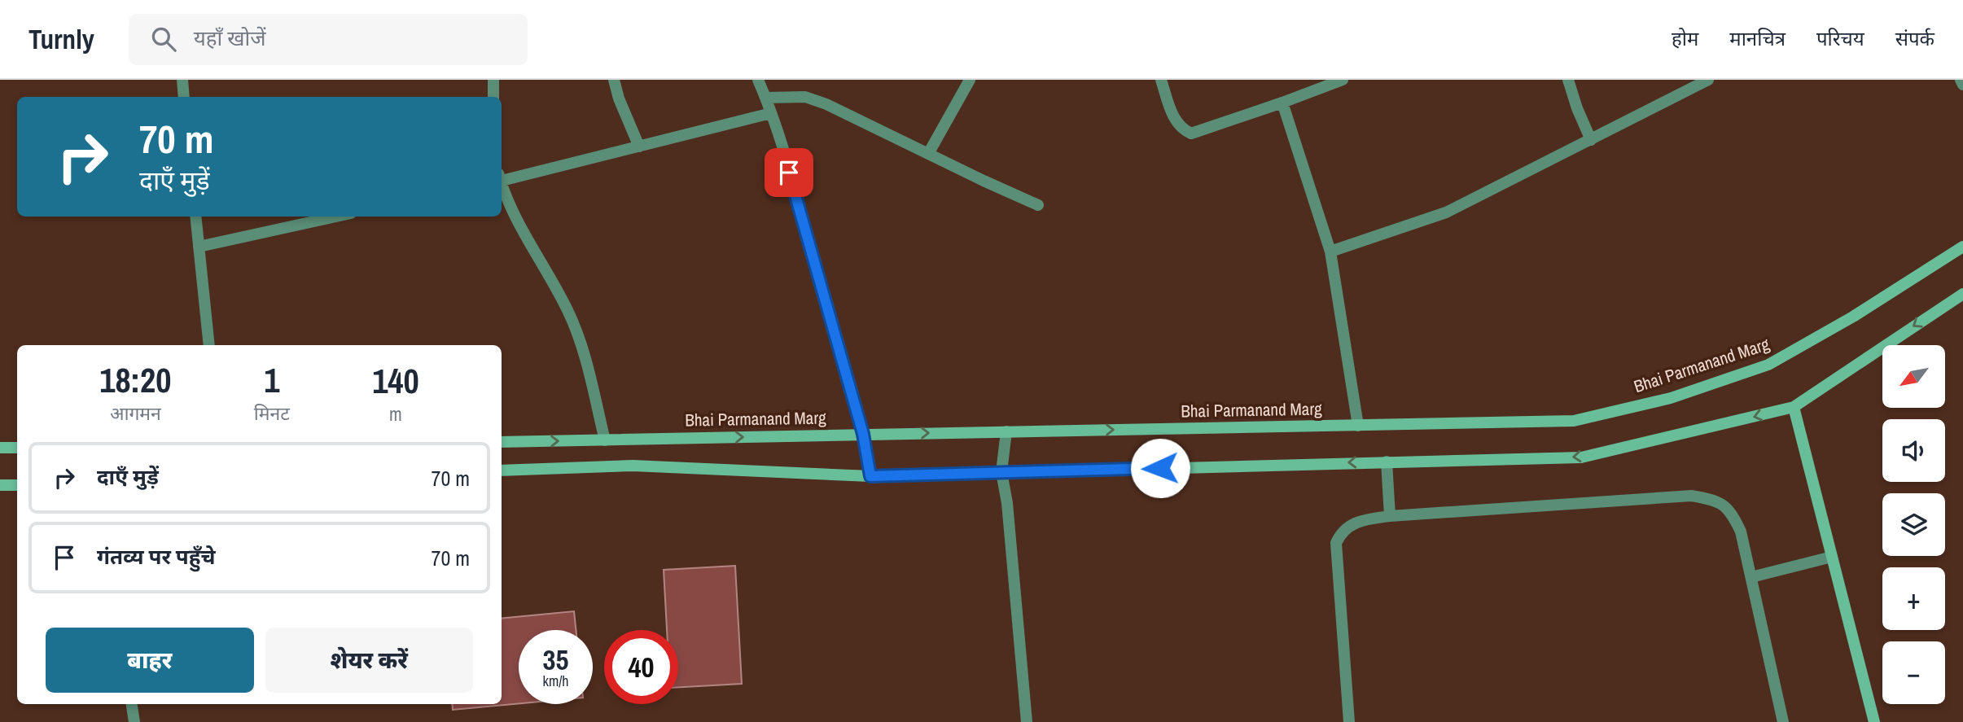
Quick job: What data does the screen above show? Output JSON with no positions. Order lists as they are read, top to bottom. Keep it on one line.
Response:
{"streets":{"street":["Bhai Parmanand Marg"]},"north":"bottom left","page":{"header":"Turnly","search":"यहाँ खोजें","nav":["होम","मानचित्र","परिचय","संपर्क"],"turn":["70 m","दाएँ मुड़ें"],"map_buttons":["+","−"],"eta":["18:20","आगमन","1","मिनट","140","m"],"list":[{"name":"दाएँ मुड़ें","value":"70 m"},{"name":"गंतव्य पर पहुँचे","value":"70 m"}],"buttons":["बाहर","शेयर करें"],"speed":"35 km/h","limit":"40"}}
